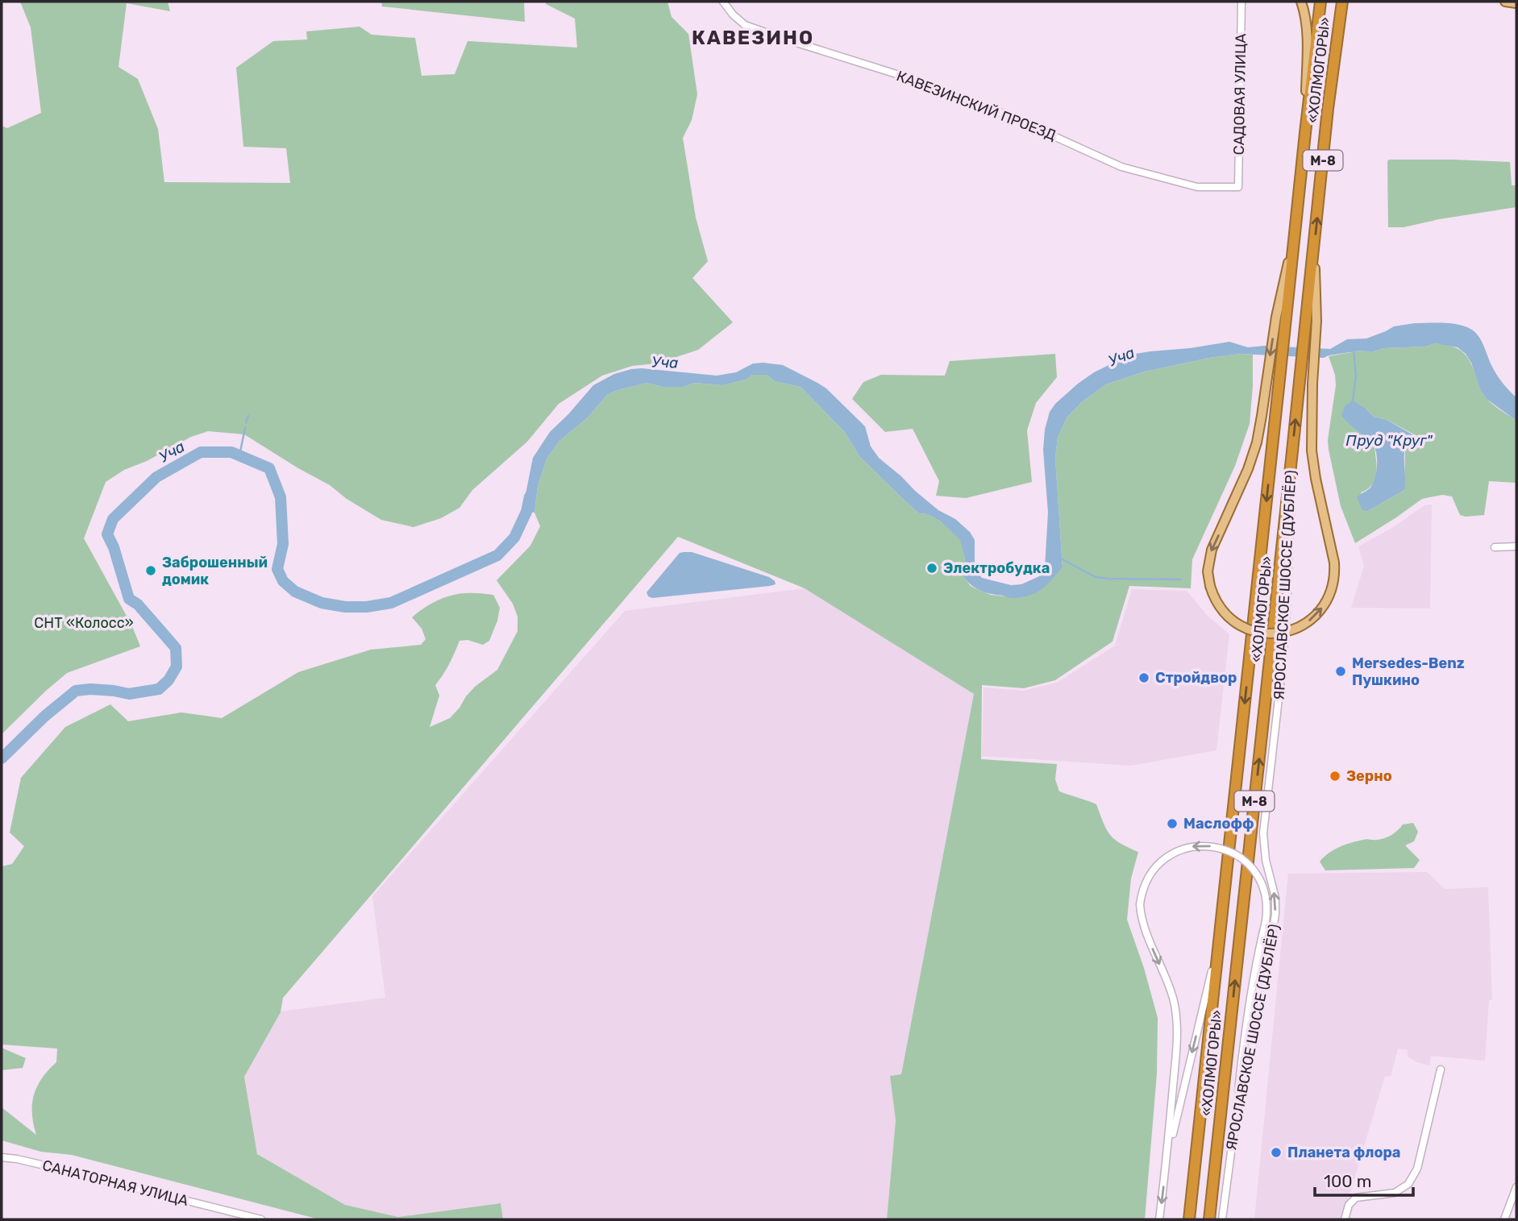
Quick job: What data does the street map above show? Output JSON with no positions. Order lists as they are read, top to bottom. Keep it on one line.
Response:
{"streets":{"highway":["«ХОЛМОГОРЫ»","М-8"],"street":["САДОВАЯ УЛИЦА","КАВЕЗИНСКИЙ ПРОЕЗД","ЯРОСЛАВСКОЕ ШОССЕ (ДУБЛЁР)","САНАТОРНАЯ УЛИЦА"]},"crossings":[["«ХОЛМОГОРЫ»","ЯРОСЛАВСКОЕ ШОССЕ (ДУБЛЁР)"],["САДОВАЯ УЛИЦА","КАВЕЗИНСКИЙ ПРОЕЗД"]],"one_way":["ЯРОСЛАВСКОЕ ШОССЕ (ДУБЛЁР)"],"districts":["КАВЕЗИНО"],"water":["Уча","Пруд \"Круг\""],"parks":["СНТ «Колосс»"],"places":["Электробудка","Заброшенный домик","Mersedes-Benz Пушкино","Стройдвор","Зерно","Маслофф","Планета флора"],"scale_bar":"100 m"}
